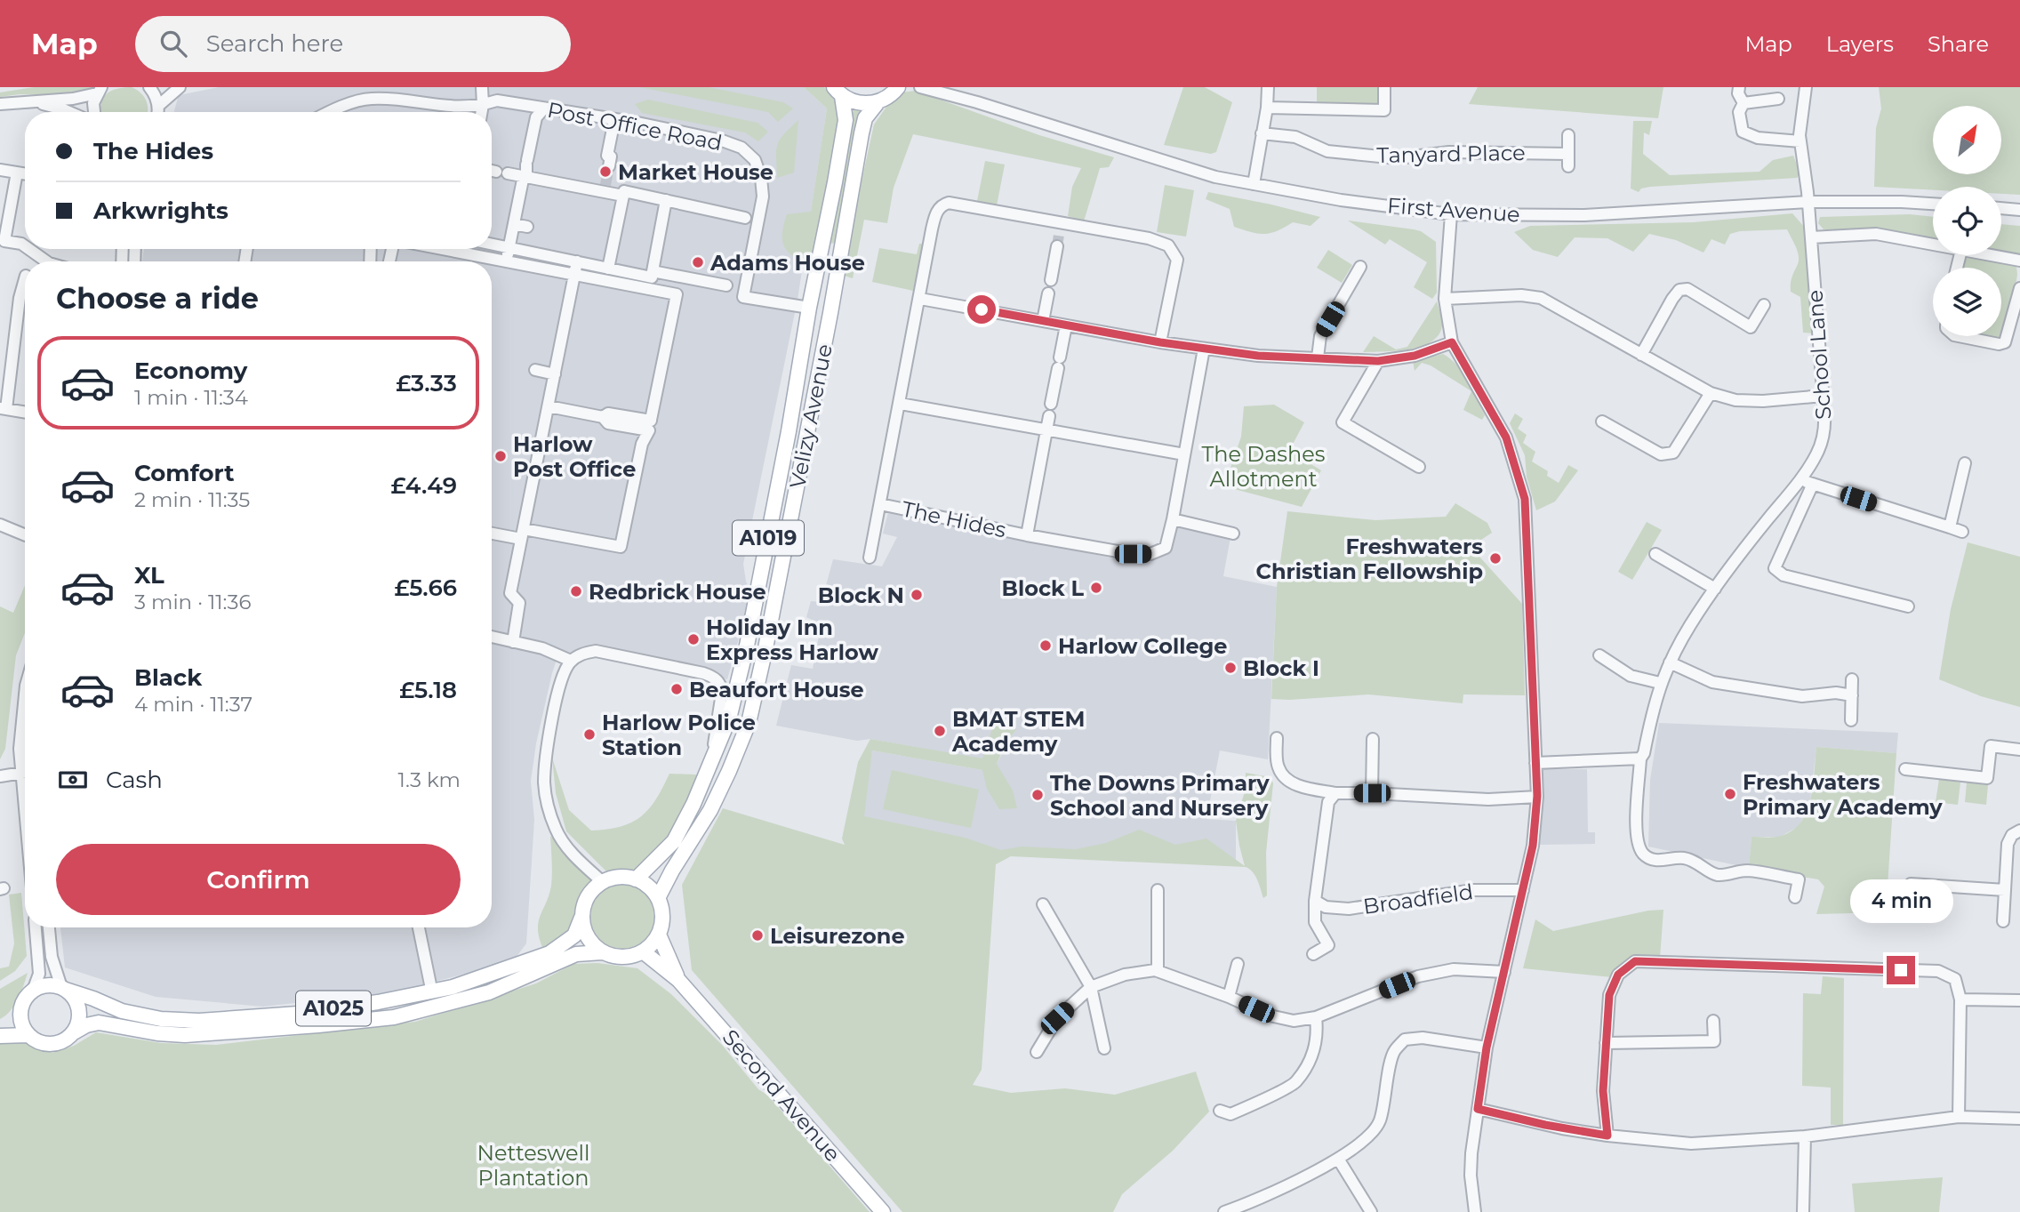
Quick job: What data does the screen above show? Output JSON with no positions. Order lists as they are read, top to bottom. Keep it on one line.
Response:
{"streets":{"main road":["Velizy Avenue","A1019","A1025","Second Avenue"],"street":["Post Office Road","Tanyard Place","First Avenue","School Lane","The Hides","Broadfield"]},"crossings":[["Post Office Road","Velizy Avenue"],["First Avenue","School Lane"],["Velizy Avenue","A1025"],["Velizy Avenue","Second Avenue"],["A1025","Second Avenue"]],"parks":["The Dashes Allotment","Netteswell Plantation"],"places":["Market House","Adams House","Harlow Post Office","Freshwaters Christian Fellowship","Block L","Redbrick House","Block N","Holiday Inn Express Harlow","Harlow College","Block I","Beaufort House","BMAT STEM Academy","Harlow Police Station","Freshwaters Primary Academy","The Downs Primary School and Nursery","Leisurezone"],"north":"top right","page":{"header":"Map","search":"Search here","nav":["Map","Layers","Share"],"banner":["The Hides","Arkwrights"],"heading":"Choose a ride","list":[{"name":"Economy","note":"1 min · 11:34","value":"£3.33"},{"name":"Comfort","note":"2 min · 11:35","value":"£4.49"},{"name":"XL","note":"3 min · 11:36","value":"£5.66"},{"name":"Black","note":"4 min · 11:37","value":"£5.18"}],"pay":["Cash","1.3 km"],"buttons":"Confirm","bubble":"4 min"}}
